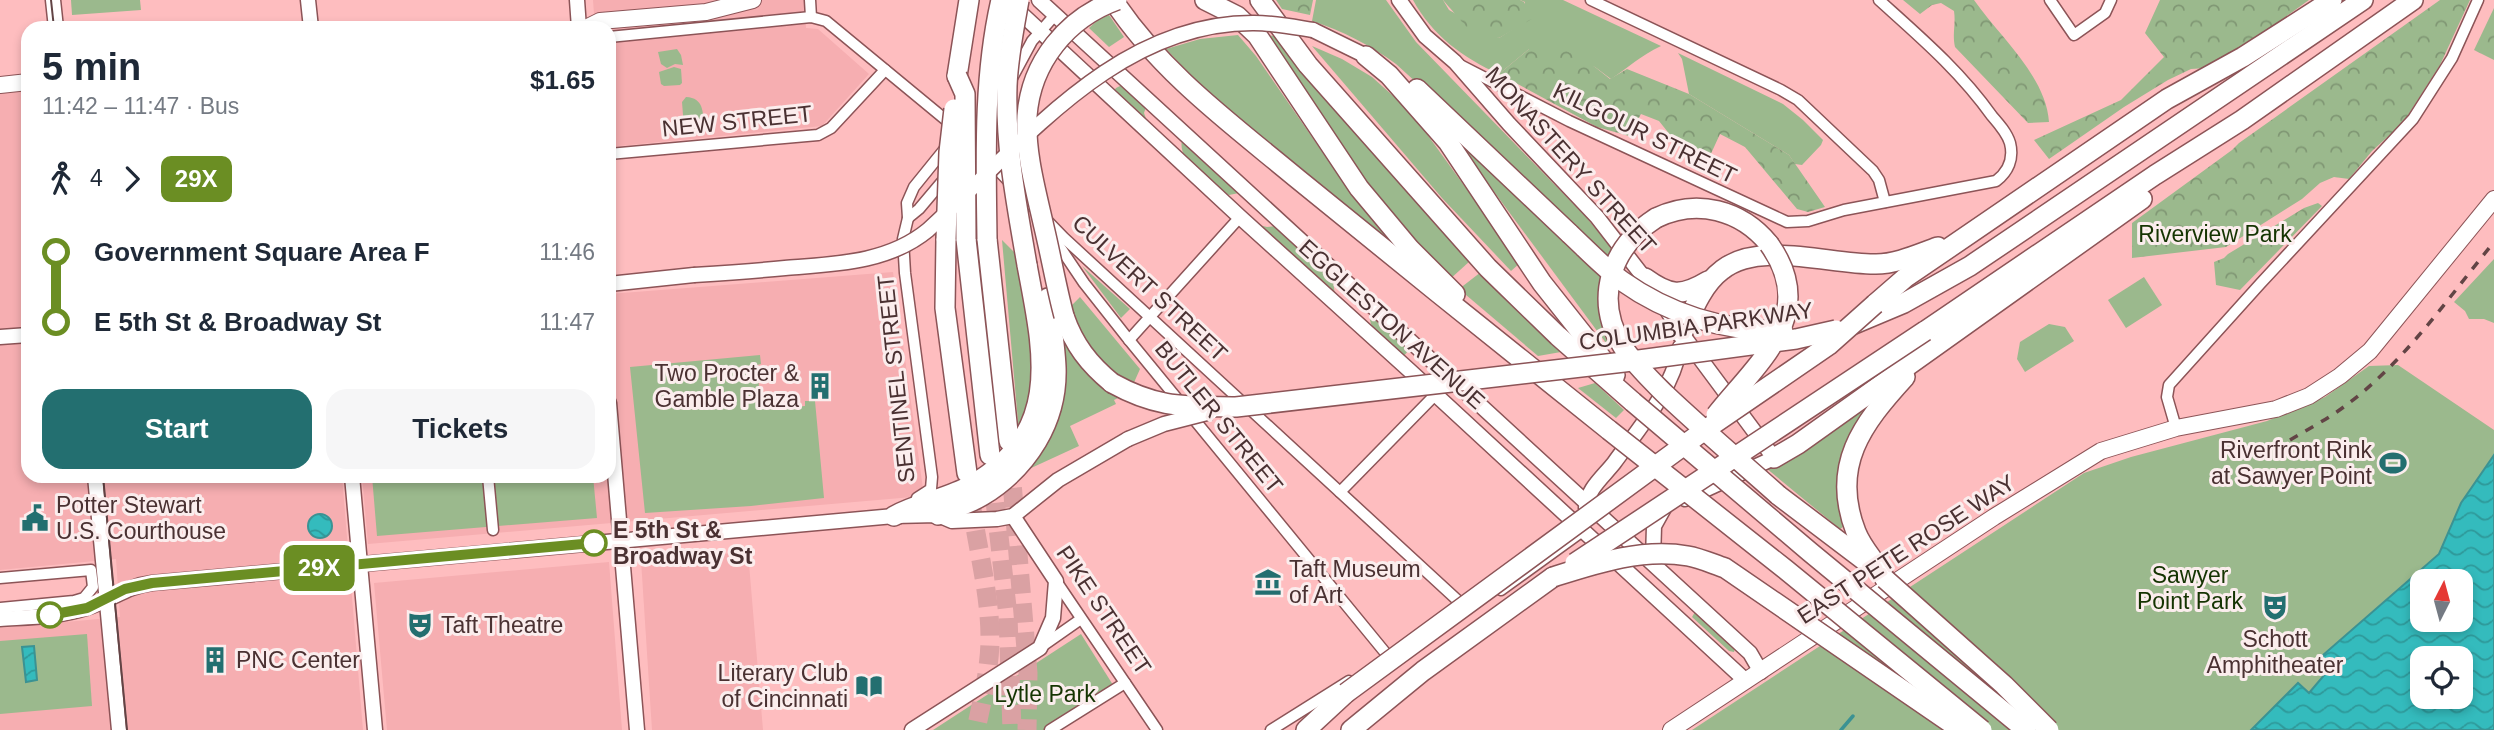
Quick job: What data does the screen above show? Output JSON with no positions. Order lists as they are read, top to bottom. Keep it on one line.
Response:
{"streets":{"highway":["COLUMBIA PARKWAY"],"main road":["MONASTERY STREET","EGGLESTON AVENUE","EAST PETE ROSE WAY","PIKE STREET"],"street":["NEW STREET","KILGOUR STREET","CULVERT STREET","SENTINEL STREET","BUTLER STREET"]},"crossings":[["NEW STREET","CULVERT STREET"],["KILGOUR STREET","MONASTERY STREET"],["CULVERT STREET","SENTINEL STREET"],["CULVERT STREET","BUTLER STREET"],["EGGLESTON AVENUE","SENTINEL STREET"],["EGGLESTON AVENUE","EAST PETE ROSE WAY"],["COLUMBIA PARKWAY","PIKE STREET"]],"parks":["Riverview Park","Sawyer Point Park","Lytle Park"],"places":{"building":["Two Procter & Gamble Plaza","PNC Center"],"sports":["Riverfront Rink at Sawyer Point"],"public building":["Potter Stewart U.S. Courthouse"],"other":["E 5th St & Broadway St"],"museum":["Taft Museum of Art"],"theatre":["Schott Amphitheater","Taft Theatre"],"library":["Literary Club of Cincinnati"]},"lines":["bus line 29X"],"north":"top","page":{"on_map":"29X","heading":["5 min","11:42 – 11:47 · Bus","$1.65"],"legs":["4","29X"],"list":[{"name":"Government Square Area F","value":"11:46"},{"name":"E 5th St & Broadway St","value":"11:47"}],"buttons":["Start","Tickets"]}}
